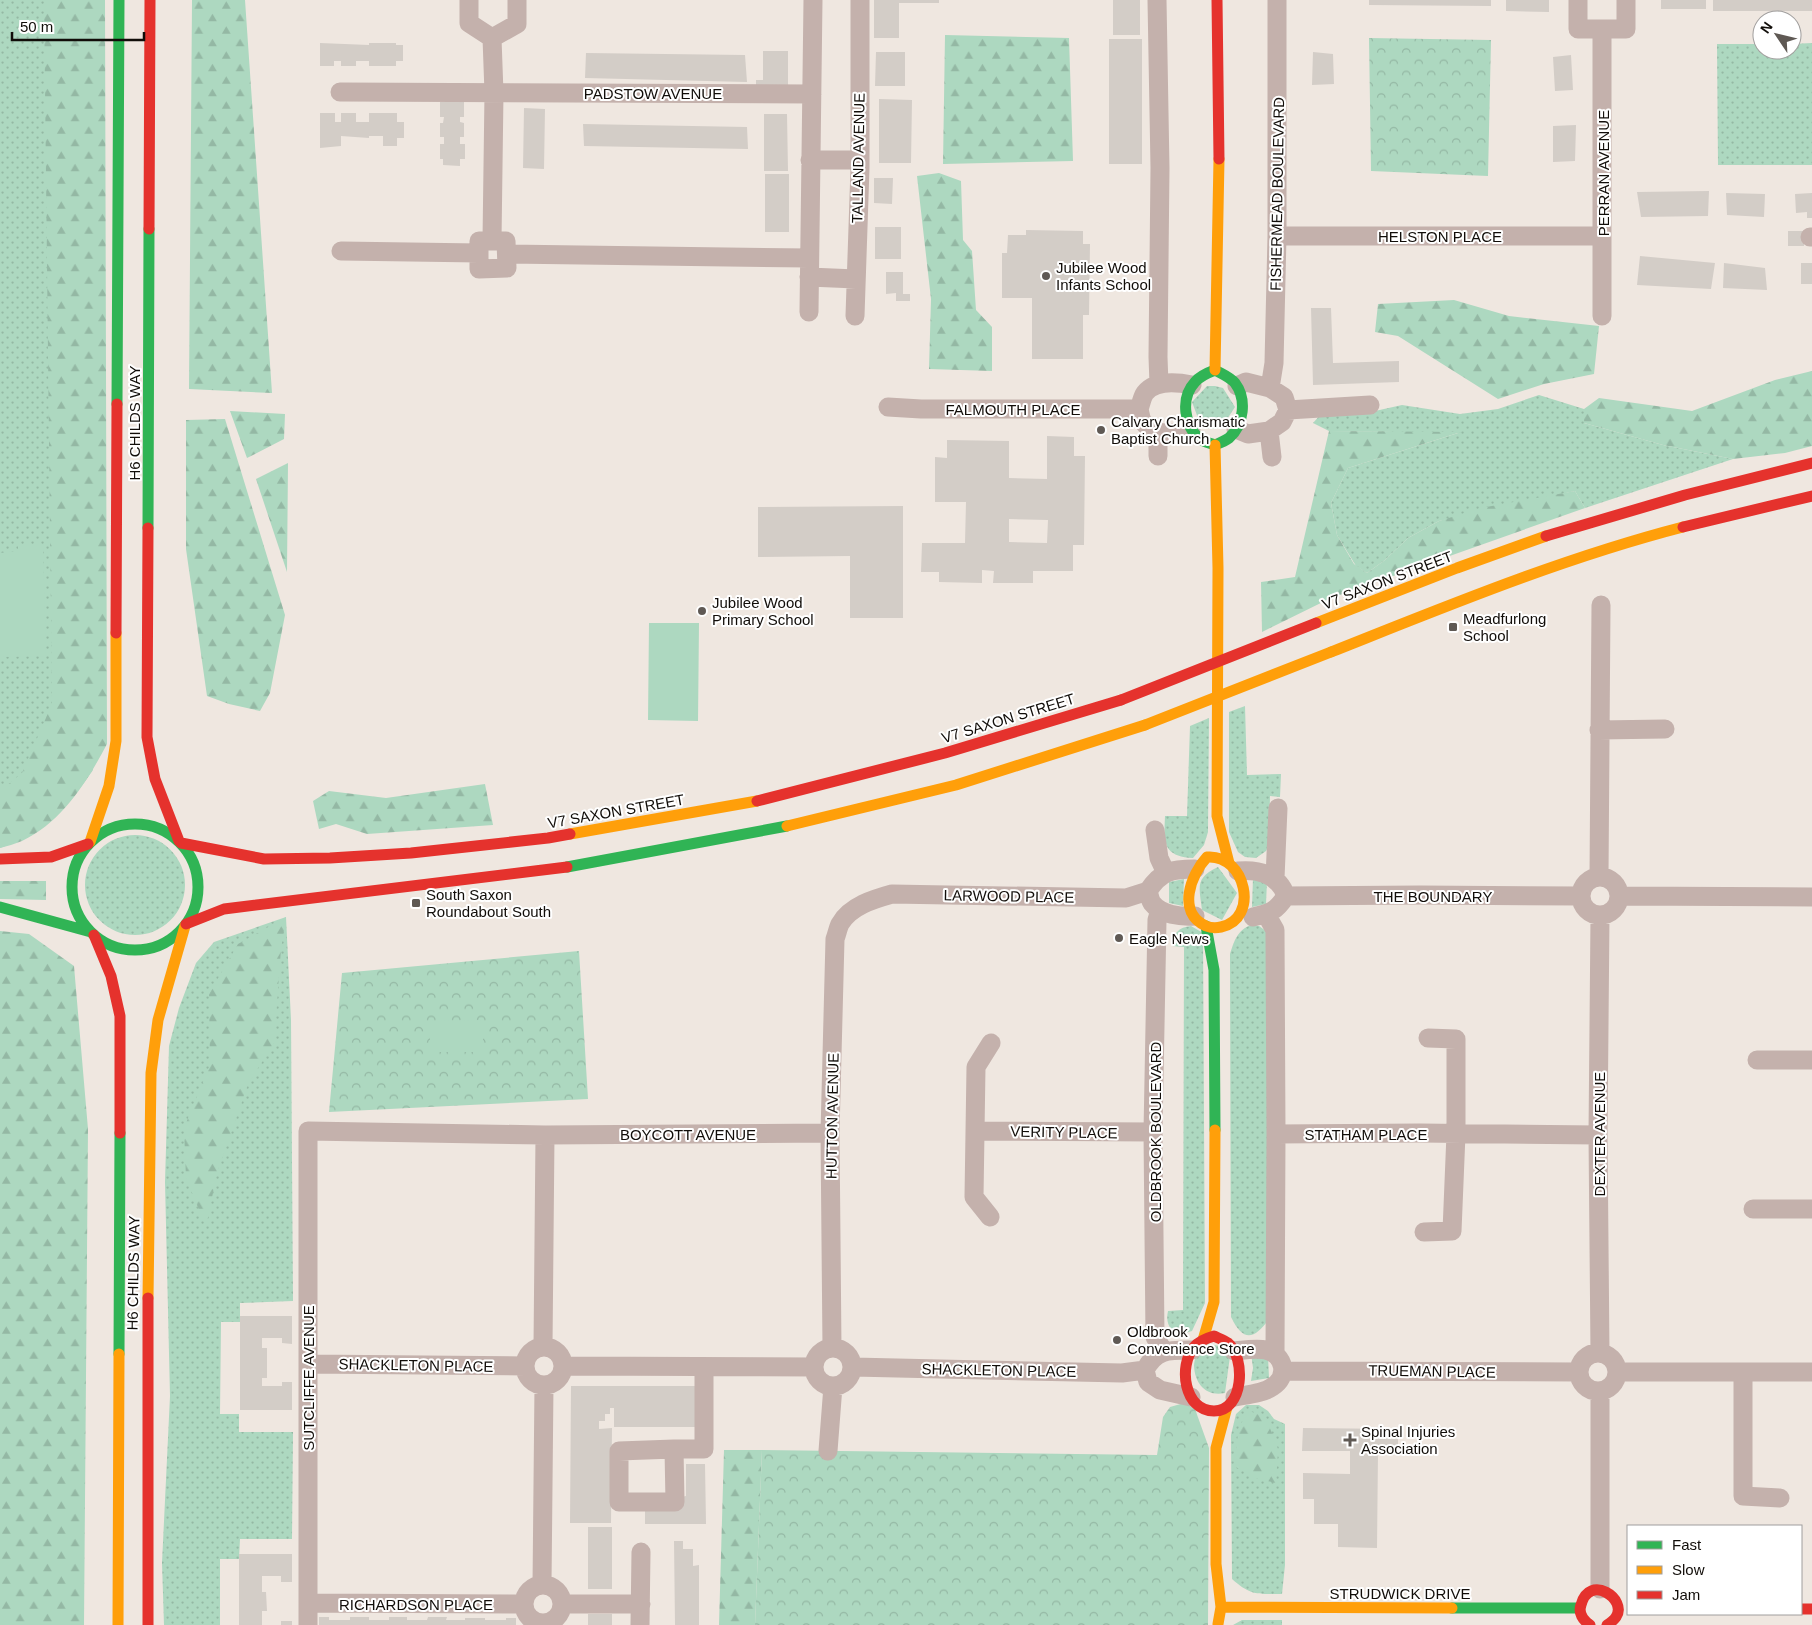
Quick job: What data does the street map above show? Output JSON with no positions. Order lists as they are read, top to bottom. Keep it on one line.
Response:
{"streets":{"street":["PADSTOW AVENUE","TALLAND AVENUE","PERRAN AVENUE","FISHERMEAD BOULEVARD","HELSTON PLACE","FALMOUTH PLACE","H6 CHILDS WAY","V7 SAXON STREET","LARWOOD PLACE","THE BOUNDARY","HUTTON AVENUE","VERITY PLACE","OLDBROOK BOULEVARD","BOYCOTT AVENUE","STATHAM PLACE","DEXTER AVENUE","SHACKLETON PLACE","TRUEMAN PLACE","SUTCLIFFE AVENUE","STRUDWICK DRIVE","RICHARDSON PLACE"]},"crossings":[["PERRAN AVENUE","HELSTON PLACE"],["FISHERMEAD BOULEVARD","HELSTON PLACE"],["H6 CHILDS WAY","V7 SAXON STREET"],["LARWOOD PLACE","HUTTON AVENUE"],["THE BOUNDARY","DEXTER AVENUE"],["HUTTON AVENUE","BOYCOTT AVENUE"],["HUTTON AVENUE","SHACKLETON PLACE"],["VERITY PLACE","OLDBROOK BOULEVARD"],["BOYCOTT AVENUE","SUTCLIFFE AVENUE"],["STATHAM PLACE","DEXTER AVENUE"],["DEXTER AVENUE","TRUEMAN PLACE"],["SHACKLETON PLACE","SUTCLIFFE AVENUE"],["SUTCLIFFE AVENUE","RICHARDSON PLACE"]],"places":{"other":["Jubilee Wood Infants School","Calvary Charismatic Baptist Church","Jubilee Wood Primary School","Eagle News","Oldbrook Convenience Store"],"transit":["Meadfurlong School","South Saxon Roundabout South"],"health":["Spinal Injuries Association"]},"legend":["Fast","Slow","Jam"],"scale_bar":"50 m","north":"top left"}
